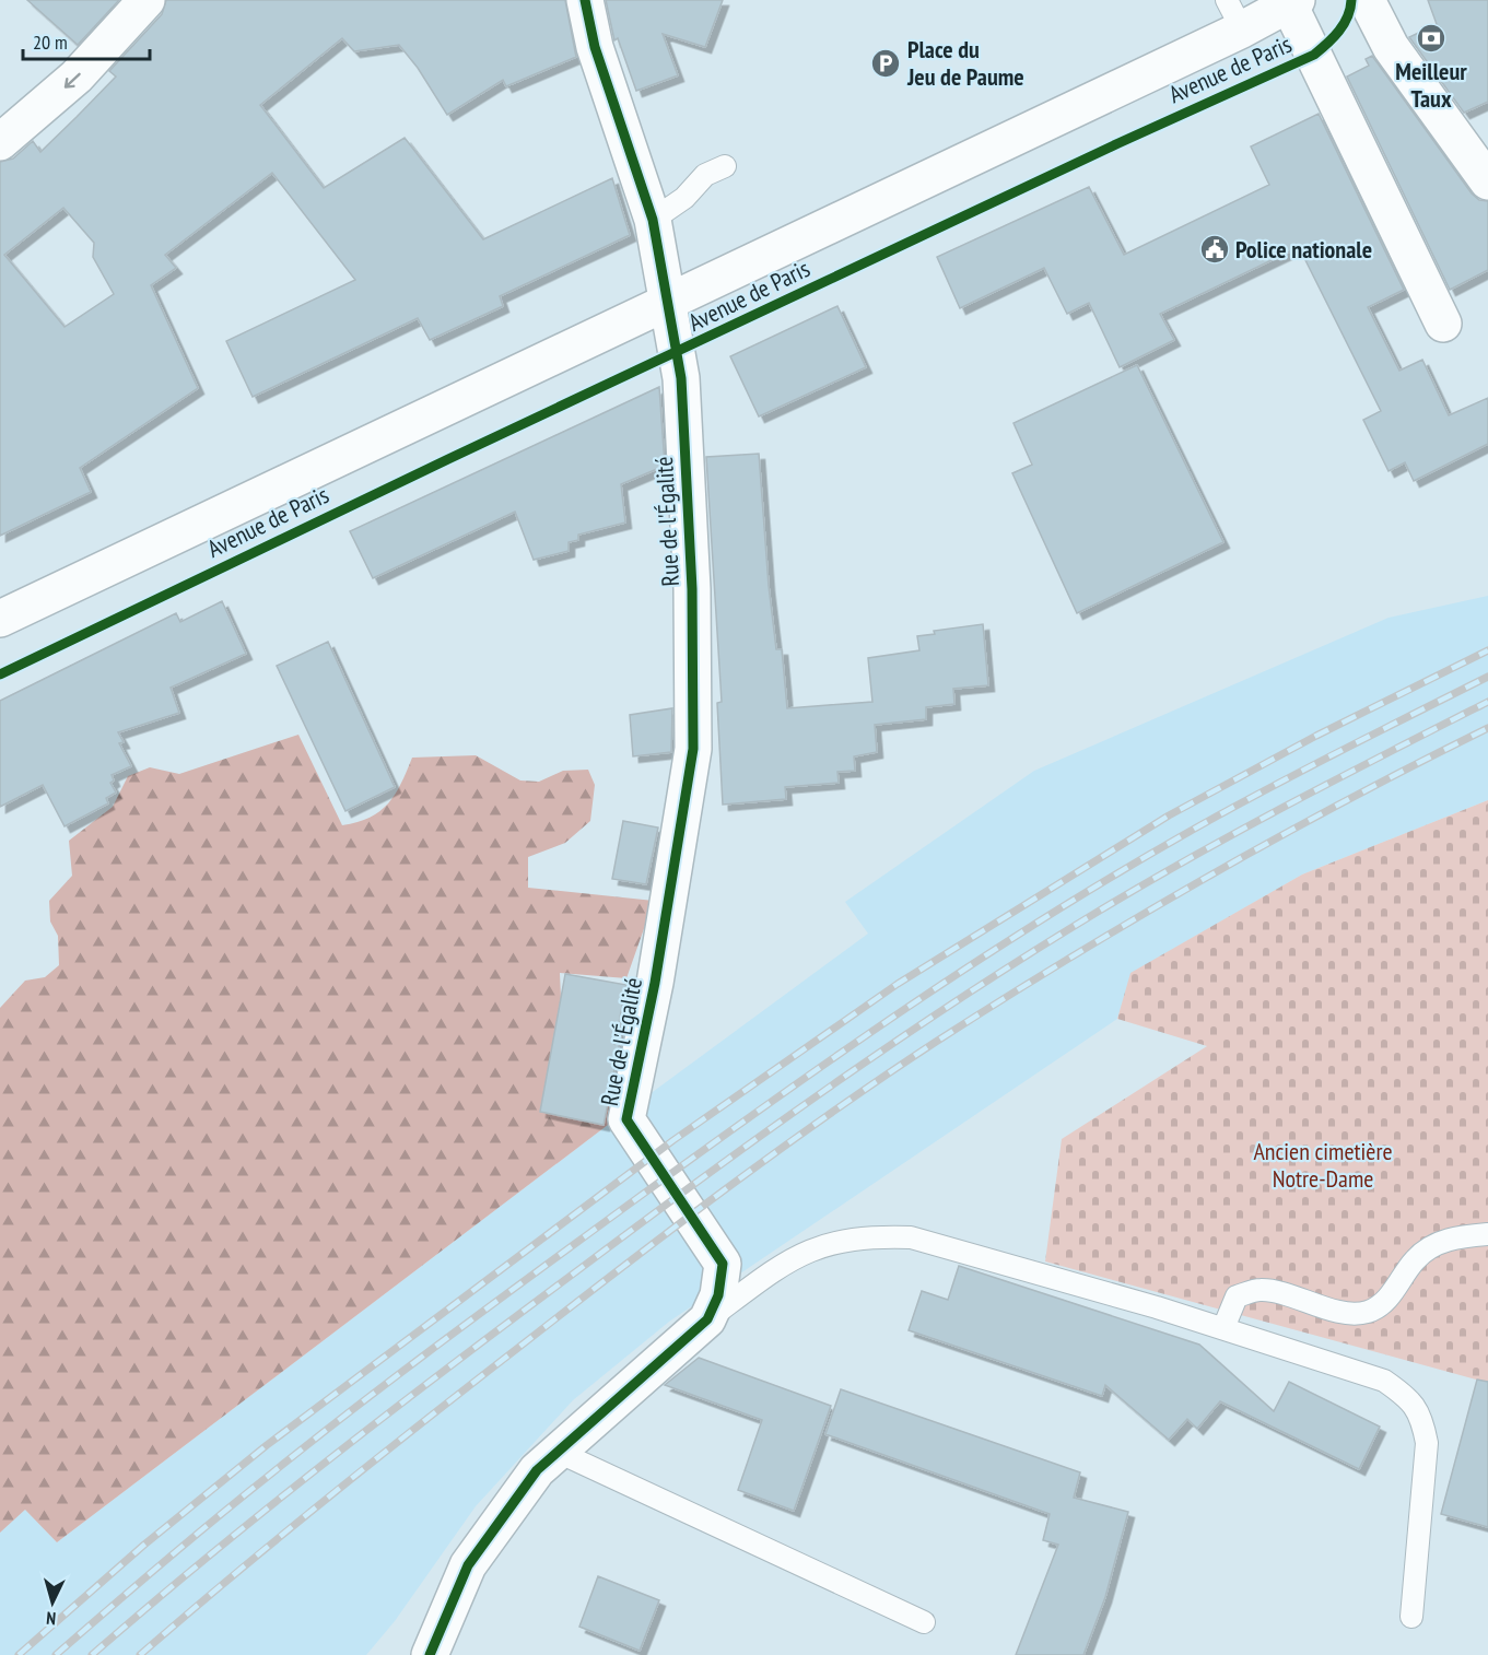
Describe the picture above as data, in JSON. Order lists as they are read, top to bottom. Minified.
{"streets":{"street":["Avenue de Paris","Rue de l'Égalité"]},"crossings":[["Avenue de Paris","Rue de l'Égalité"]],"parks":["Ancien cimetière Notre-Dame"],"places":{"bank":["Meilleur Taux"],"parking":["Place du Jeu de Paume"],"public building":["Police nationale"]},"scale_bar":"20 m","north":"bottom"}
